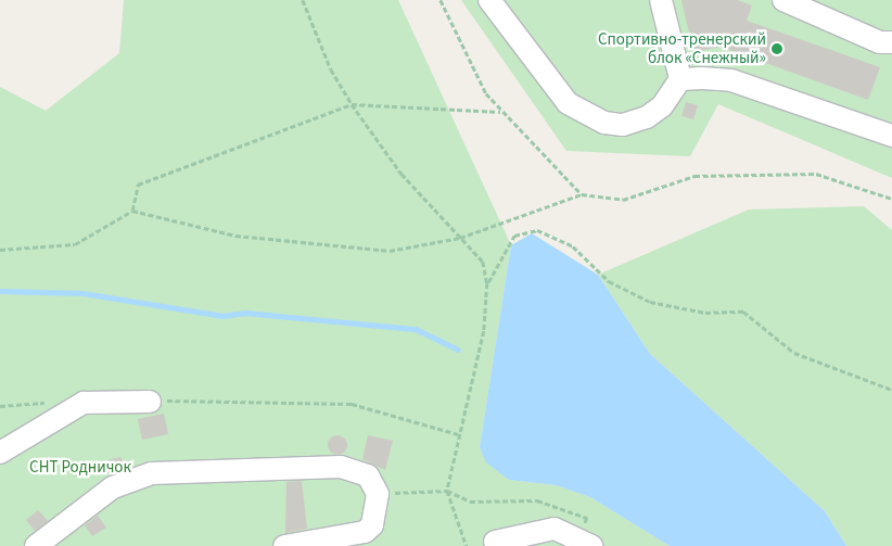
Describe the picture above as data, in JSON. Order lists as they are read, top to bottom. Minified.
{"parks":["СНТ Родничок"],"places":["Спортивно-тренерский блок «Снежный»"]}
